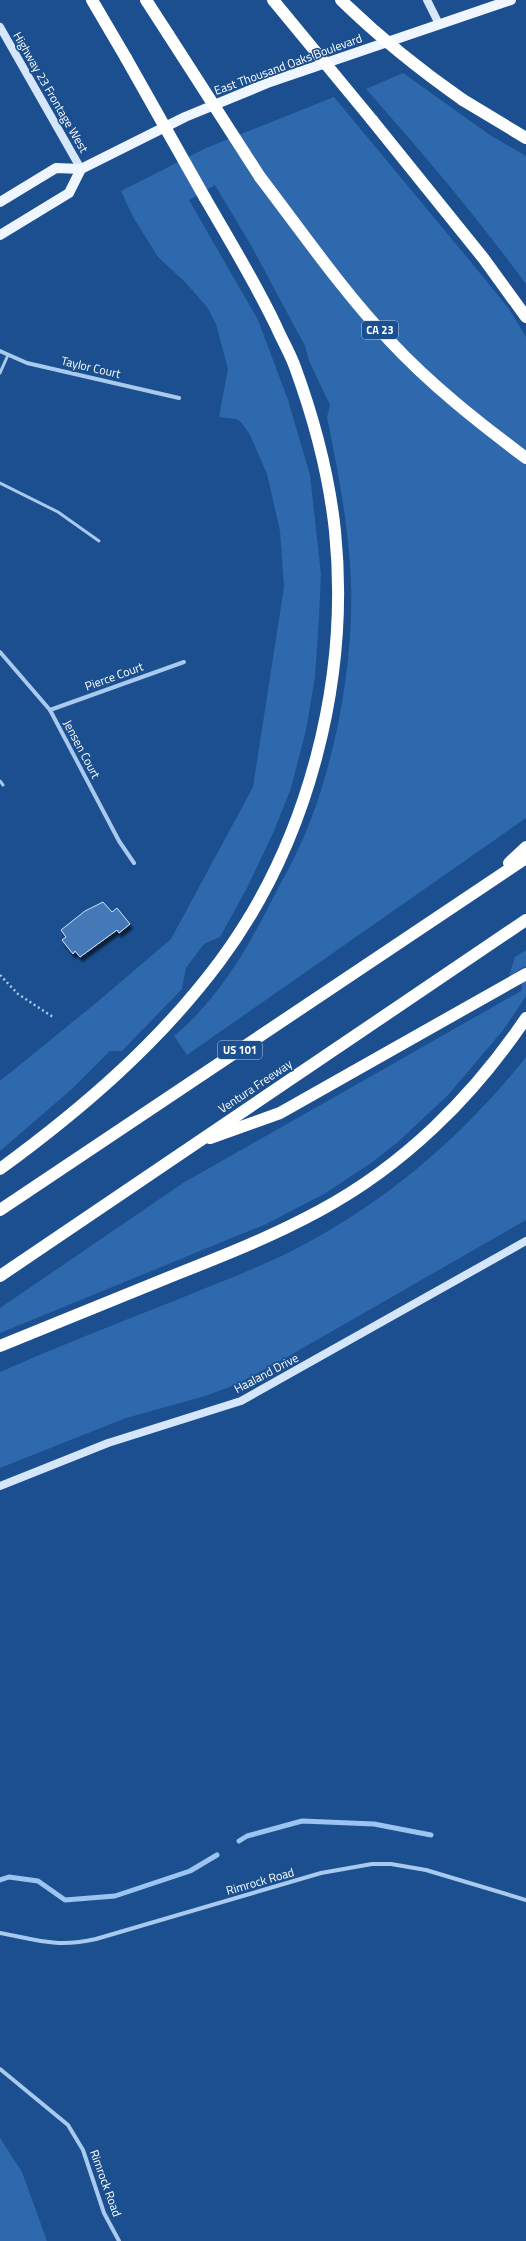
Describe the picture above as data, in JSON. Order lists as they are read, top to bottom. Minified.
{"streets":{"highway":["CA 23","US 101","Ventura Freeway"],"main road":["East Thousand Oaks Boulevard"],"street":["Highway 23 Frontage West","Taylor Court","Pierce Court","Jensen Court","Haaland Drive","Rimrock Road"]},"crossings":[["East Thousand Oaks Boulevard","Highway 23 Frontage West"],["Pierce Court","Jensen Court"]]}
